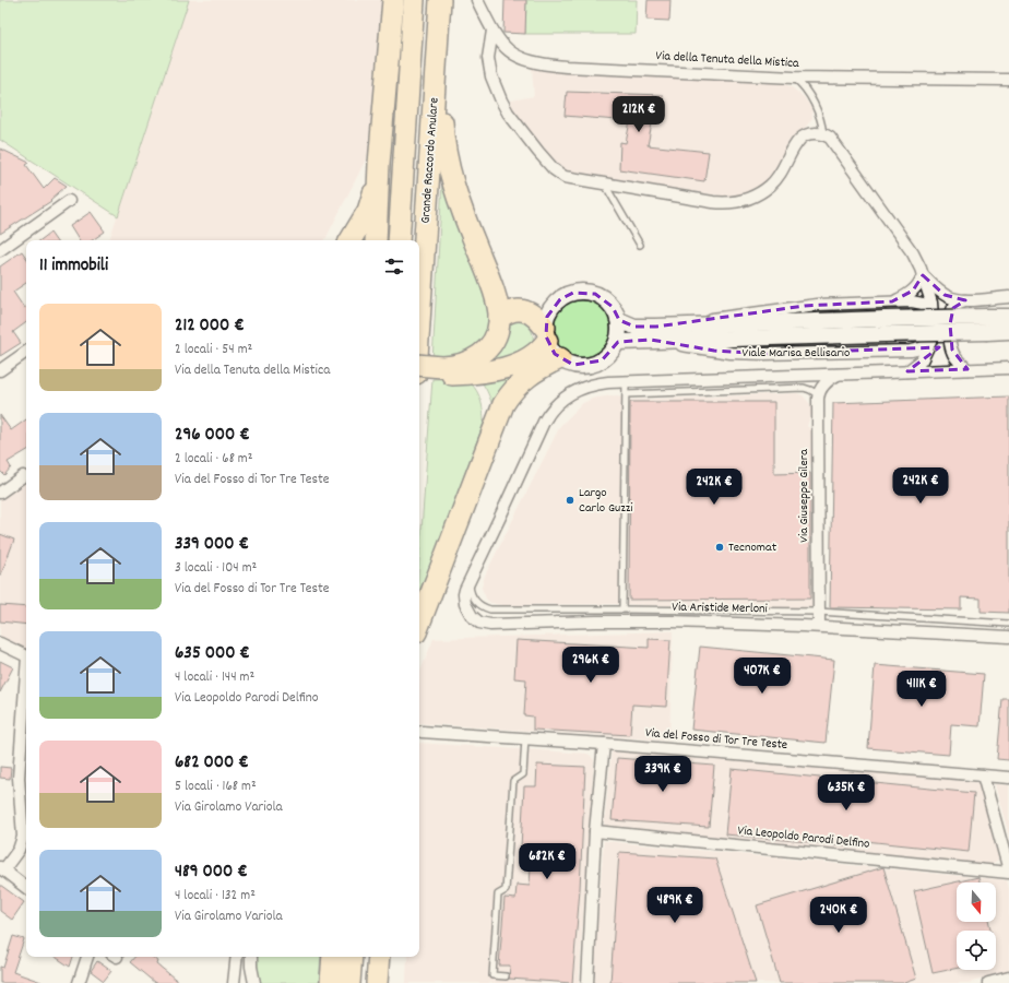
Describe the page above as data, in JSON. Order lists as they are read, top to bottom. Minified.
{"streets":{"highway":["Grande Raccordo Anulare"],"main road":["Viale Marisa Bellisario"],"street":["Via della Tenuta della Mistica","Via Giuseppe Gilera","Via Aristide Merloni","Via del Fosso di Tor Tre Teste","Via Leopoldo Parodi Delfino"]},"crossings":[["Via Giuseppe Gilera","Via Aristide Merloni"]],"places":["Largo Carlo Guzzi","Tecnomat"],"north":"bottom","page":{"price":["212K €","242K €","242K €","296K €","407K €","411K €","339K €","635K €","682K €","489K €","240K €"],"heading":"11 immobili","list":[{"name":"212 000 €","note":"2 locali · 54 m² · Via della Tenuta della Mistica"},{"name":"296 000 €","note":"2 locali · 68 m² · Via del Fosso di Tor Tre Teste"},{"name":"339 000 €","note":"3 locali · 104 m² · Via del Fosso di Tor Tre Teste"},{"name":"635 000 €","note":"4 locali · 144 m² · Via Leopoldo Parodi Delfino"},{"name":"682 000 €","note":"5 locali · 168 m² · Via Girolamo Variola"},{"name":"489 000 €","note":"4 locali · 132 m² · Via Girolamo Variola"}]}}
